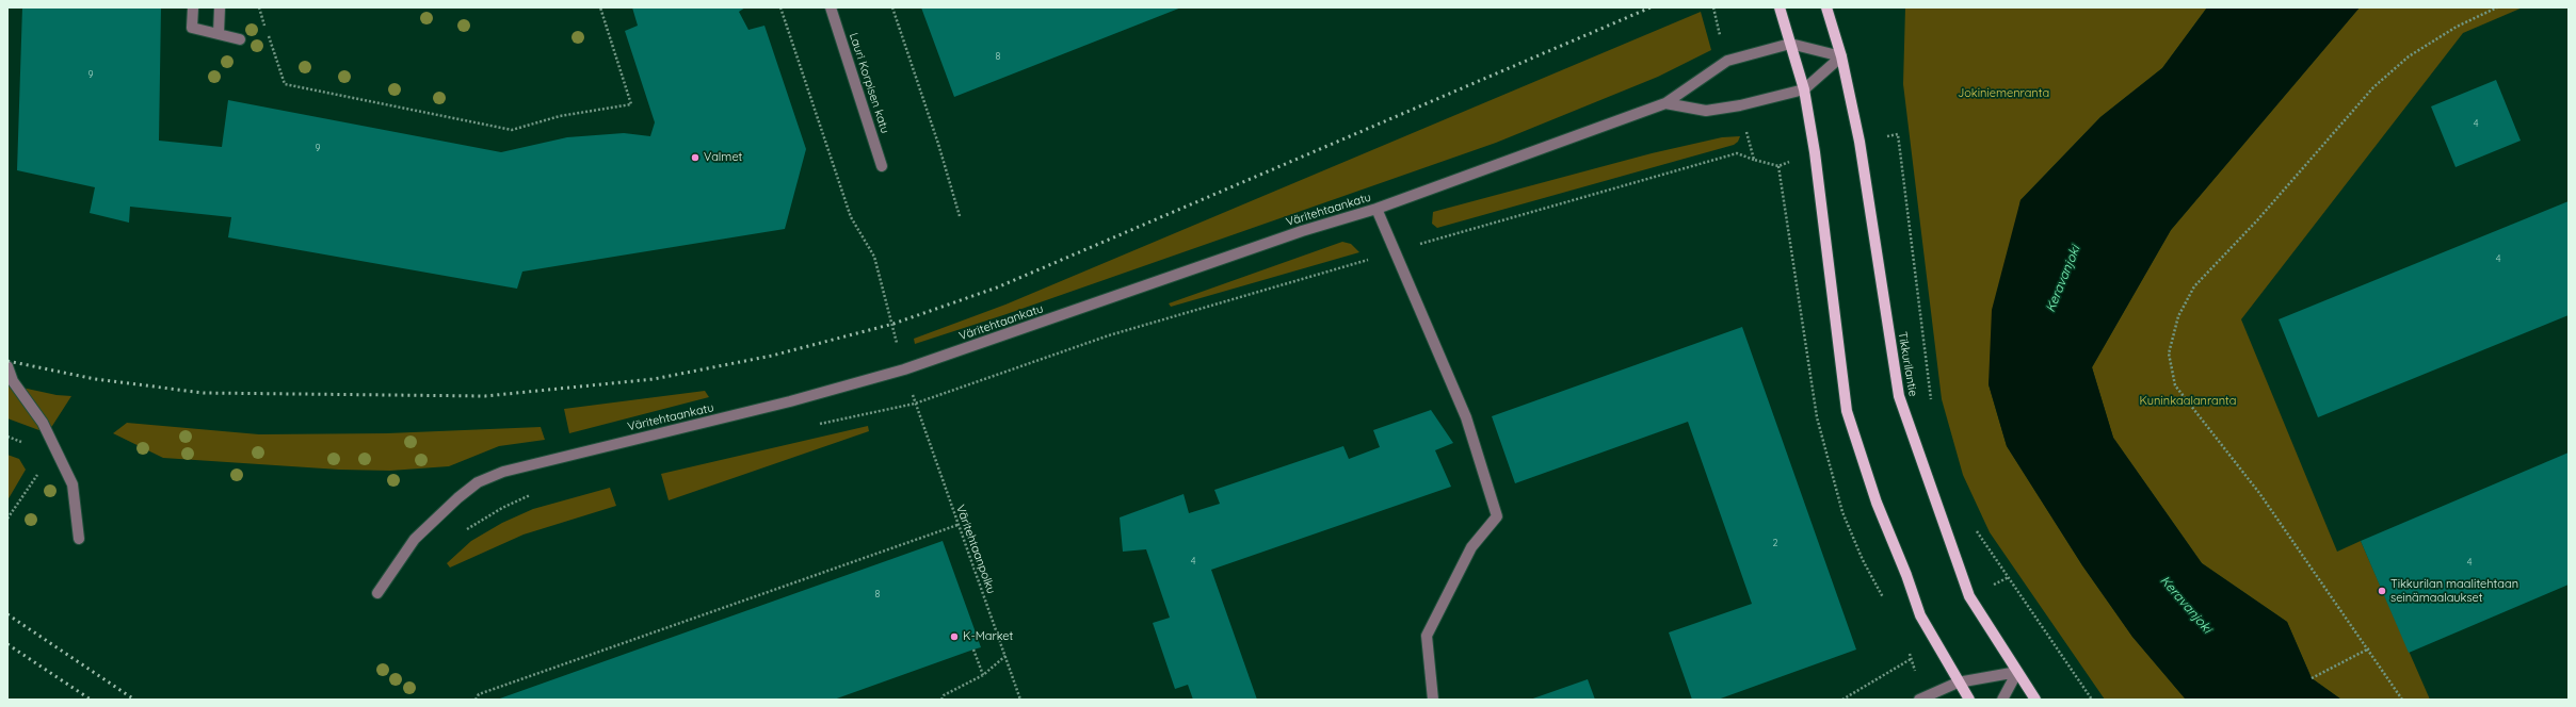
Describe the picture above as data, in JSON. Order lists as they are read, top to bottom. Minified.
{"streets":{"main road":["Tikkurilantie"],"street":["Lauri Korpisen katu","Väritehtaankatu"],"path":["Väritehtaanpolku"]},"crossings":[["Väritehtaankatu","Tikkurilantie"]],"water":["Keravanjoki"],"parks":["Jokiniemenranta","Kuninkaalanranta"],"places":["Valmet","Tikkurilan maalitehtaan seinämaalaukset","K-Market"],"house_numbers":["8","9","4","9","4","2","4","4","8"]}
